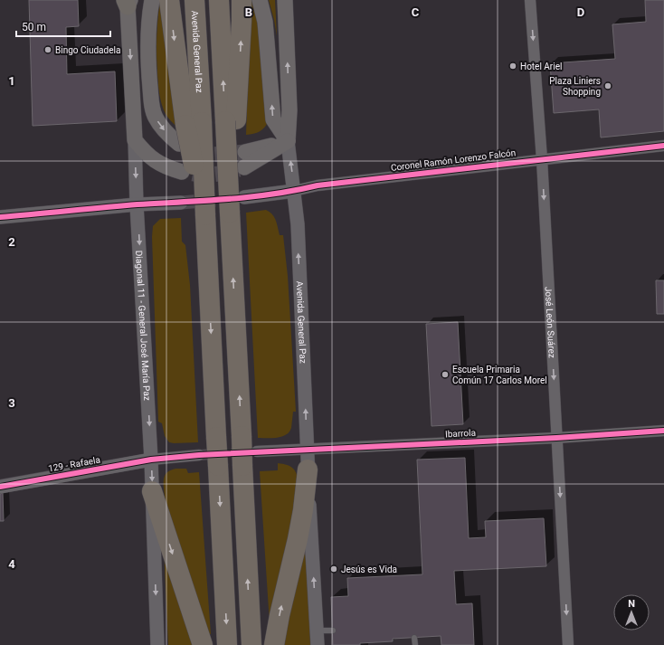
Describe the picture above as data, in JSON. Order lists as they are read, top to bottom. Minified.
{"streets":{"highway":["Avenida General Paz"],"main road":["Diagonal 11 - General José María Paz"],"street":["Coronel Ramón Lorenzo Falcón","José León Suárez","Ibarrola","129 - Rafaela"]},"crossings":[["Avenida General Paz","Coronel Ramón Lorenzo Falcón"],["Avenida General Paz","Ibarrola"],["Coronel Ramón Lorenzo Falcón","José León Suárez"],["José León Suárez","Ibarrola"],["Diagonal 11 - General José María Paz","129 - Rafaela"]],"one_way":["José León Suárez"],"places":["Bingo Ciudadela","Hotel Ariel","Plaza Liniers Shopping","Escuela Primaria Común 17 Carlos Morel","Jesús es Vida"],"scale_bar":"50 m","north":"top","grid":{"columns":["B","C","D"],"rows":["1","2","3","4"]}}
